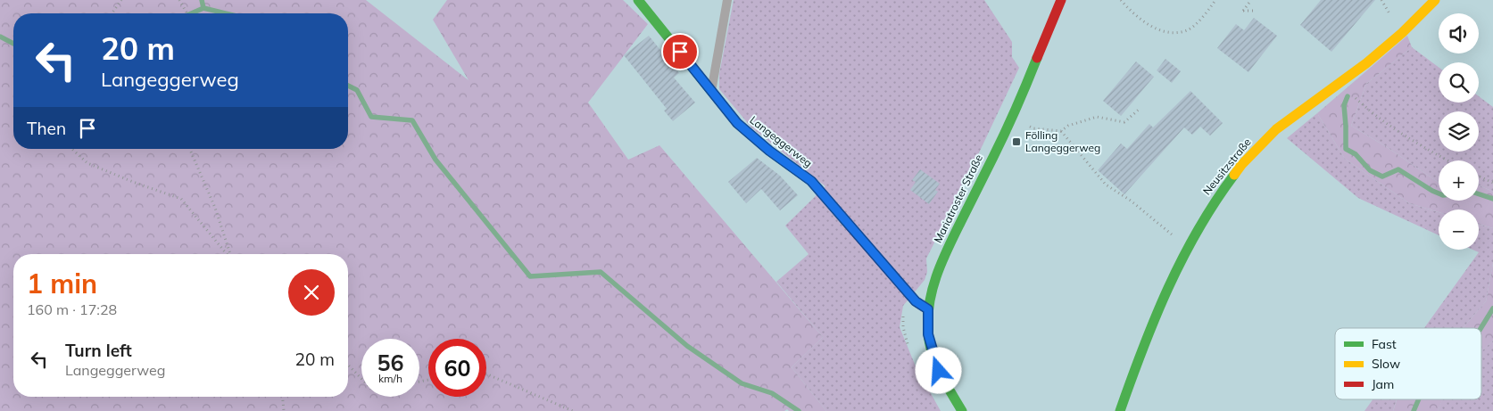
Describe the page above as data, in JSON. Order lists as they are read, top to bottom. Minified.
{"streets":{"street":["Langeggerweg","Neusitzstraße","Mariatroster Straße"]},"crossings":[["Langeggerweg","Mariatroster Straße"]],"places":{"transit":["Fölling Langeggerweg"]},"legend":["Fast","Slow","Jam"],"page":{"map_buttons":["+","−"],"turn":["20 m","Langeggerweg"],"then":"Then","heading":["1 min","160 m · 17:28"],"list":[{"name":"Turn left","note":"Langeggerweg","value":"20 m"}],"speed":"56 km/h","limit":"60"}}
